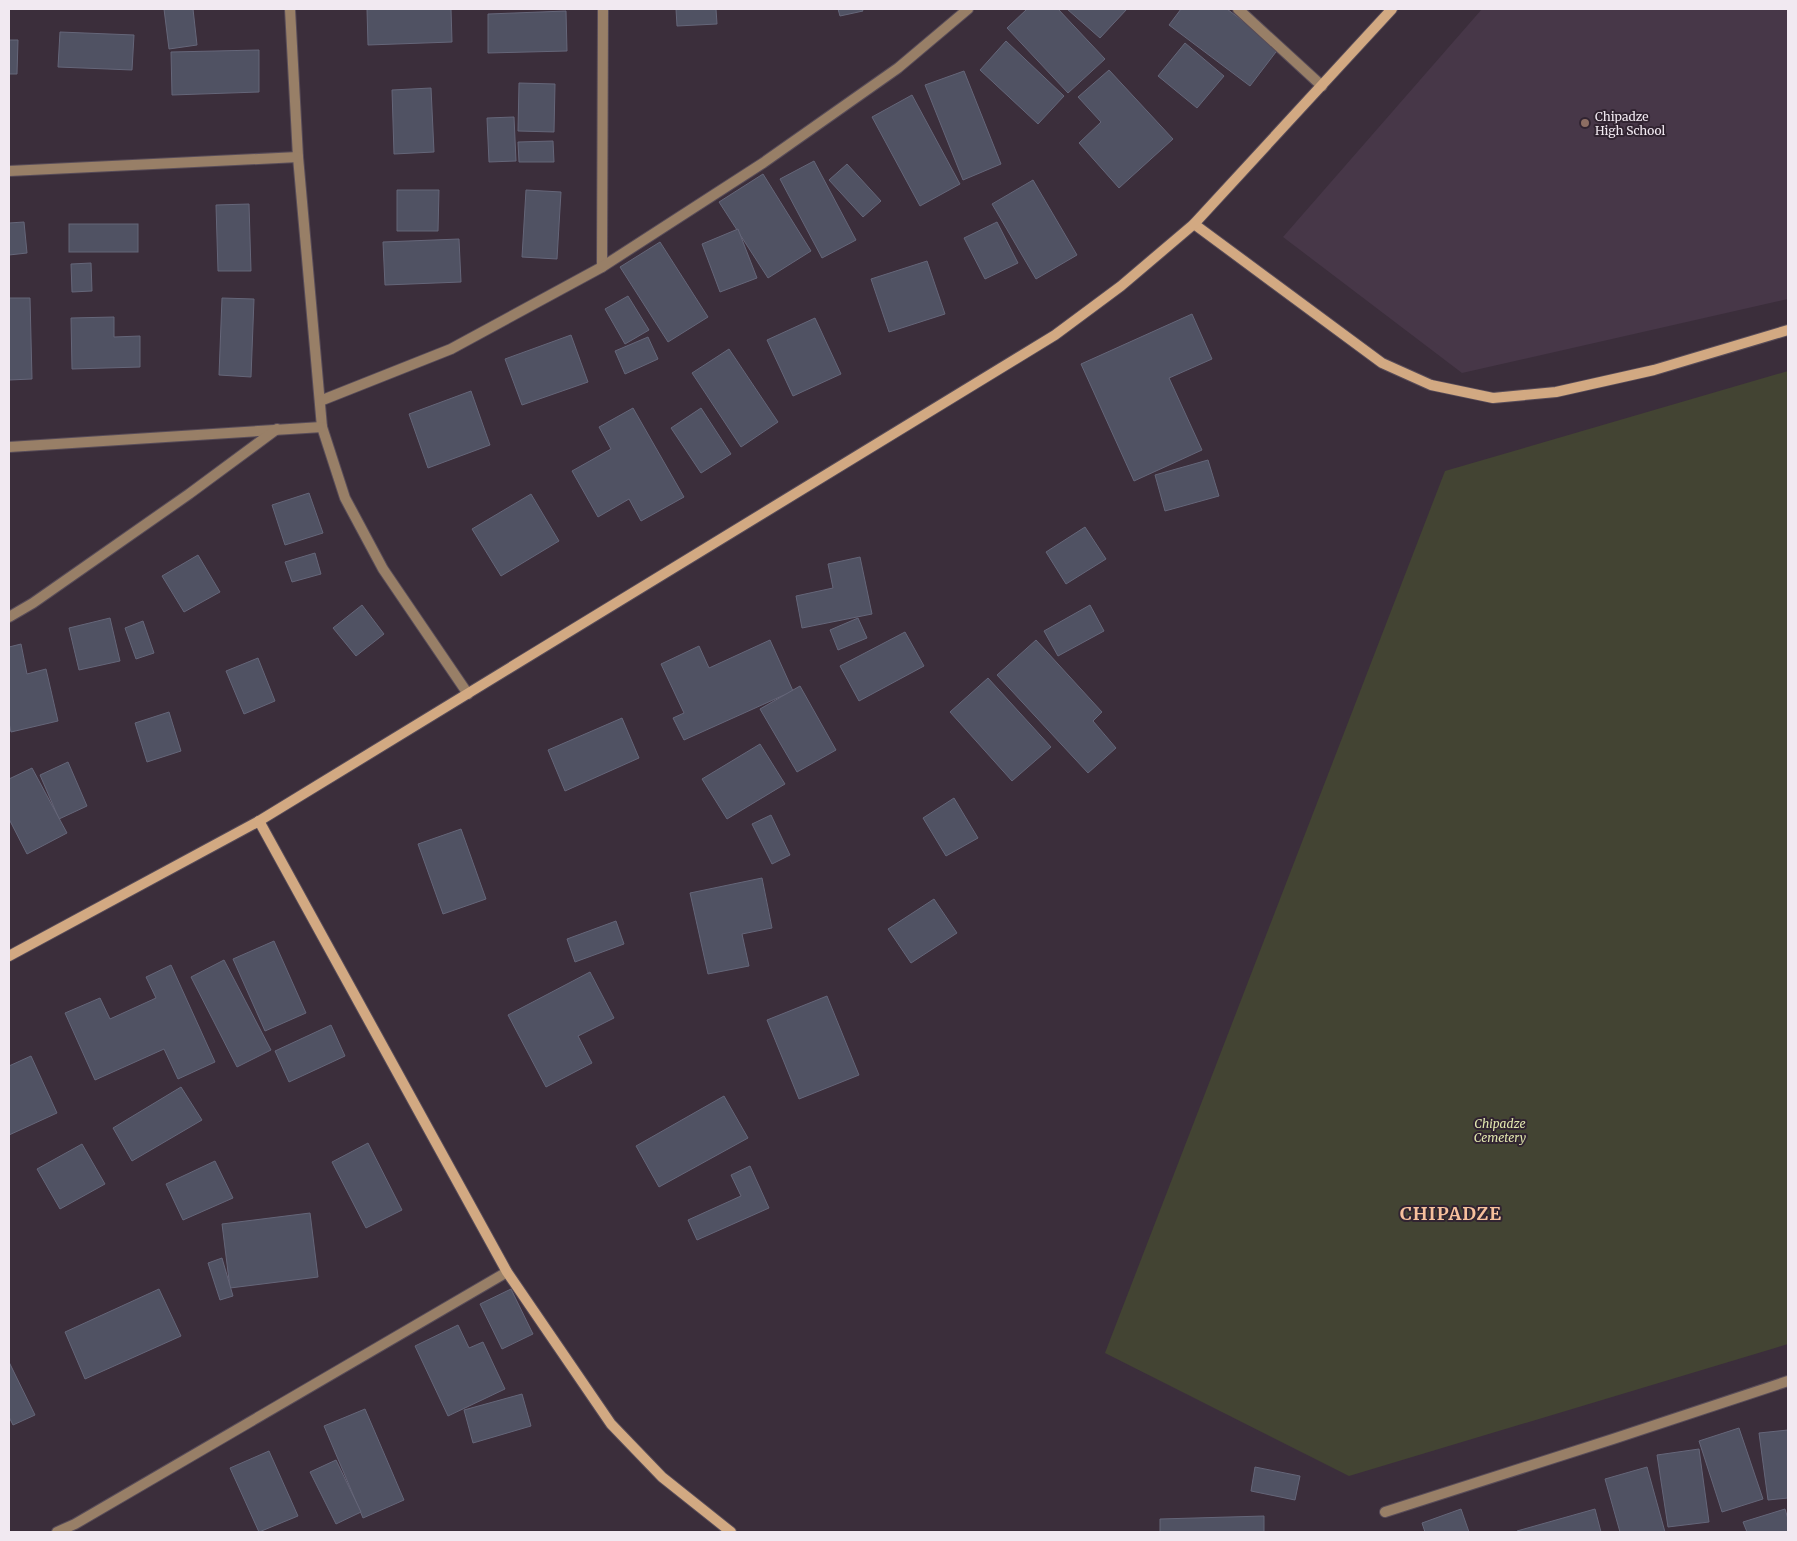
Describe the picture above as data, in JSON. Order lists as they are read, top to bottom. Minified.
{"districts":["CHIPADZE"],"parks":["Chipadze Cemetery"],"places":["Chipadze High School"]}
